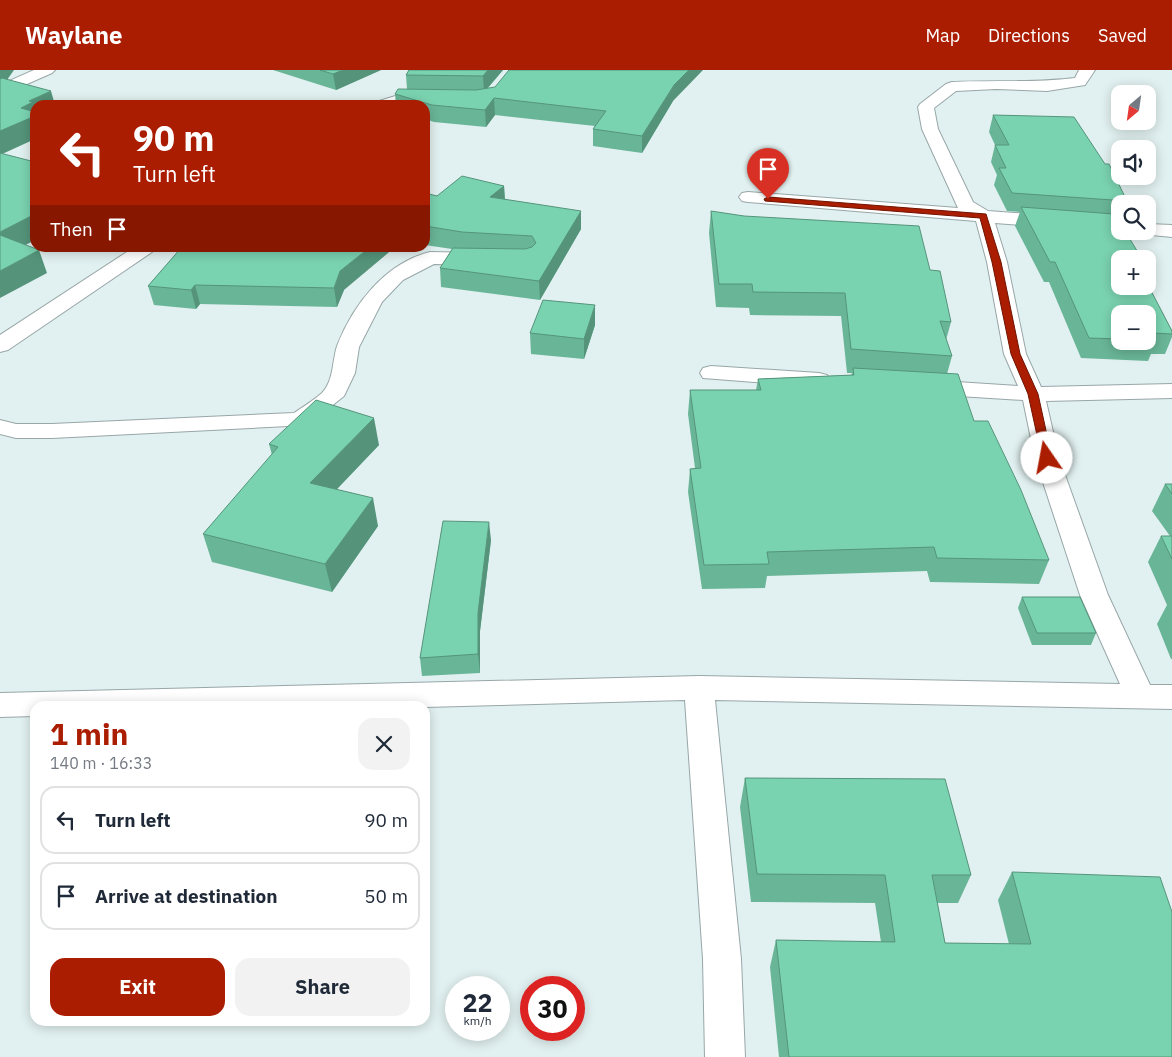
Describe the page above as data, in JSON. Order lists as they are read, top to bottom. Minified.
{"north":"bottom left","page":{"header":"Waylane","nav":["Map","Directions","Saved"],"map_buttons":["+","−"],"turn":["90 m","Turn left"],"then":"Then","heading":["1 min","140 m · 16:33"],"list":[{"name":"Turn left","value":"90 m"},{"name":"Arrive at destination","value":"50 m"}],"buttons":["Exit","Share"],"speed":"22 km/h","limit":"30"}}
